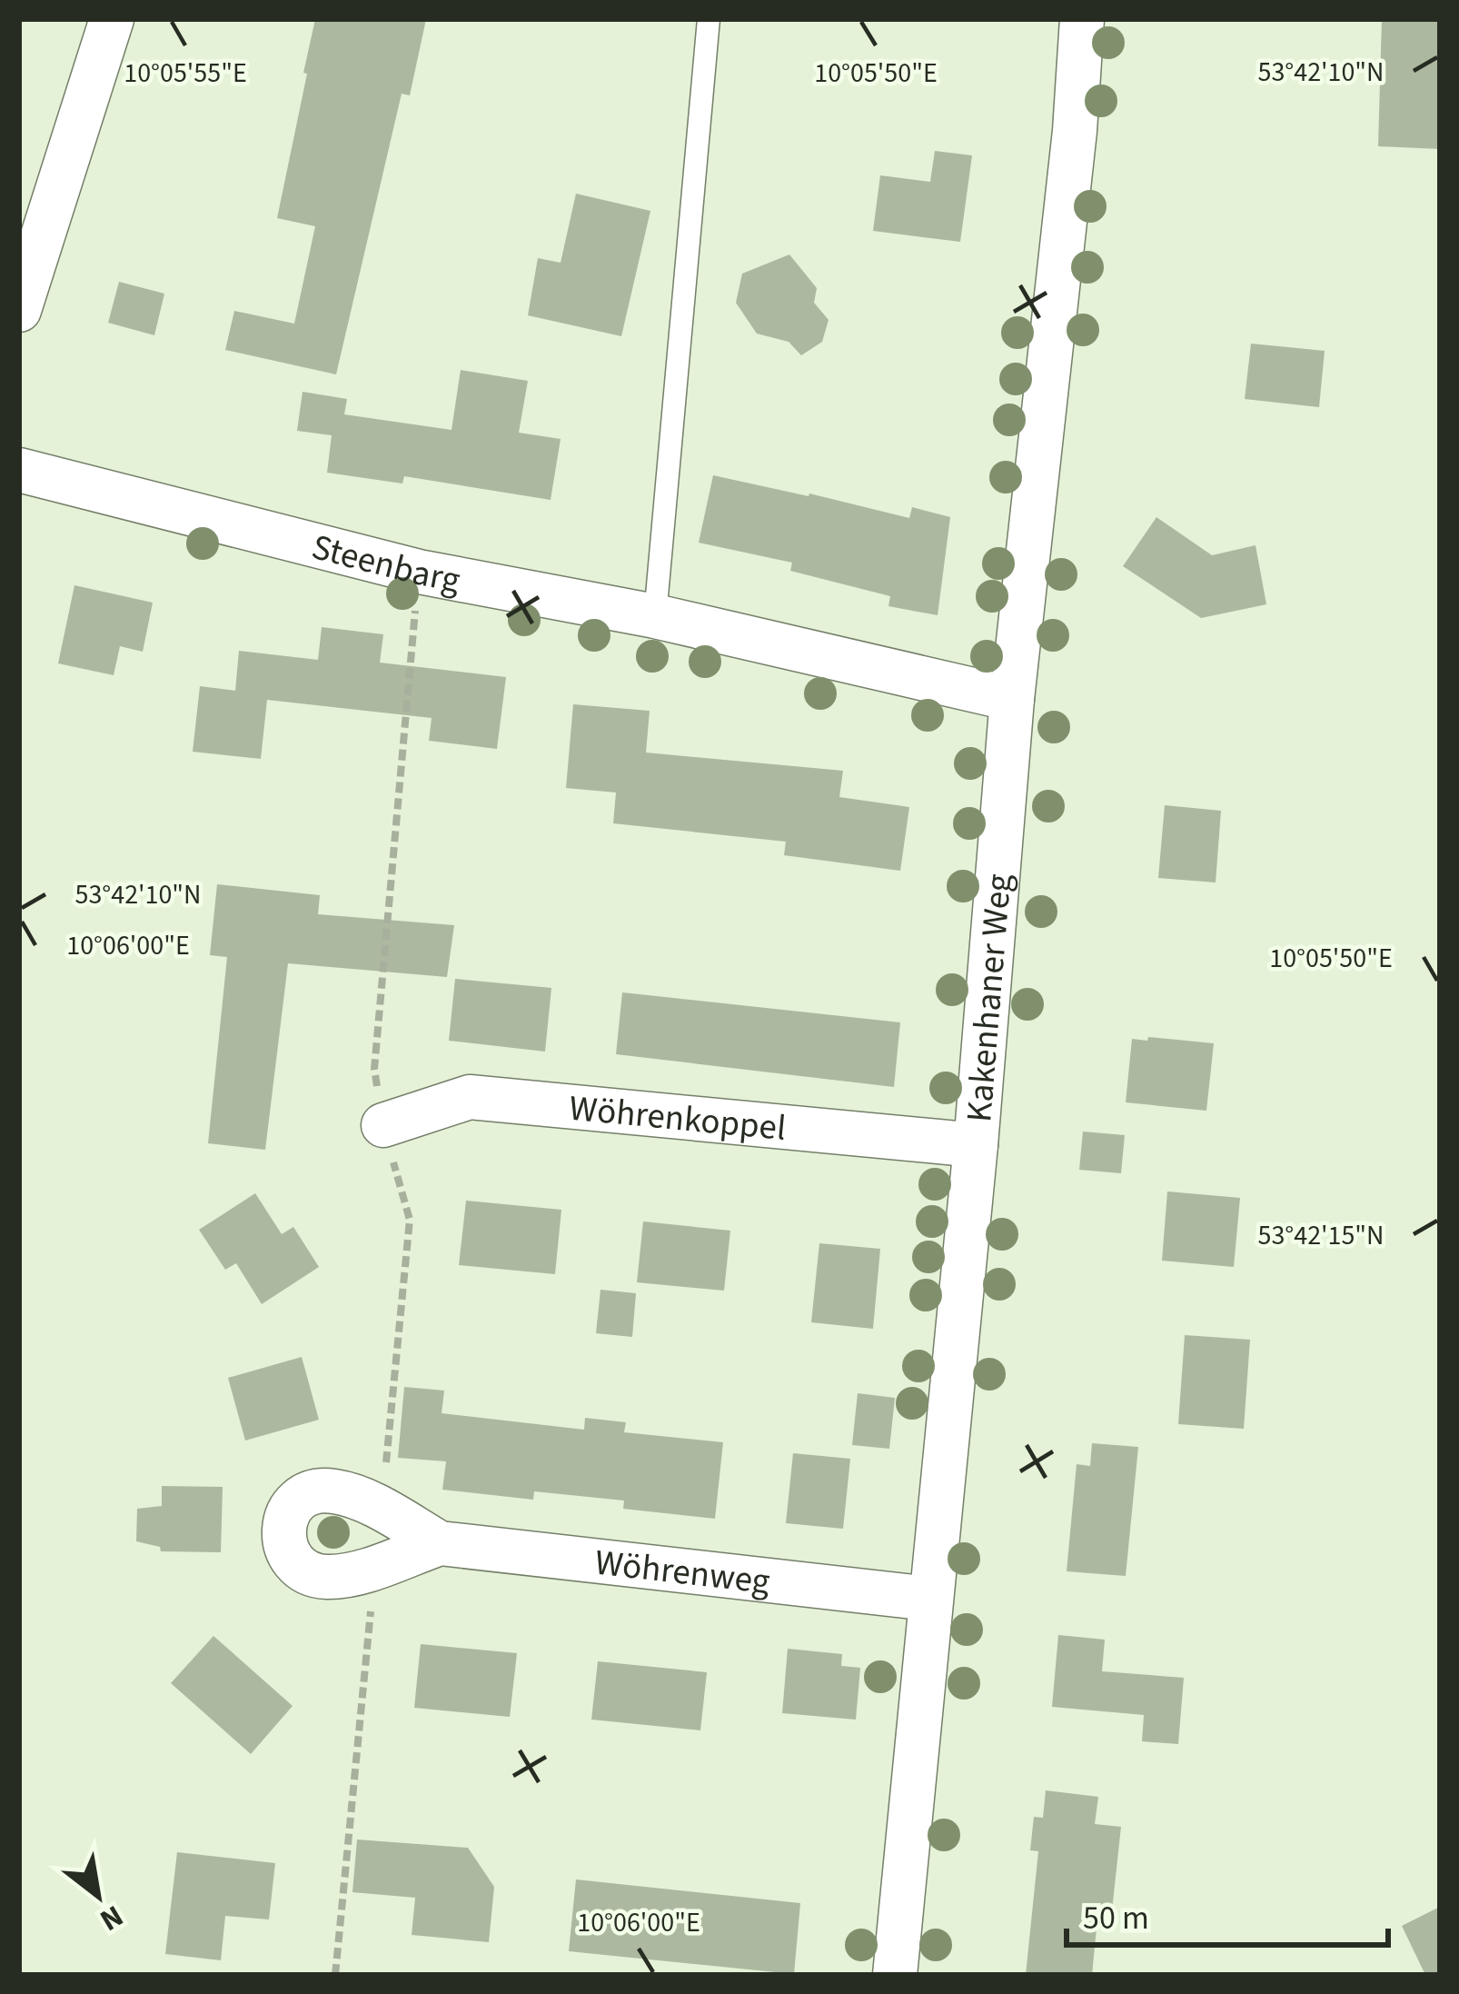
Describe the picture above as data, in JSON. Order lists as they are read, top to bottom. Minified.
{"streets":{"street":["Steenbarg","Kakenhaner Weg","Wöhrenkoppel","Wöhrenweg"]},"crossings":[["Steenbarg","Kakenhaner Weg"],["Kakenhaner Weg","Wöhrenkoppel"],["Kakenhaner Weg","Wöhrenweg"]],"scale_bar":"50 m","north":"bottom right","coordinates":["53°42'10\"N","10°05'55\"E","10°05'50\"E","10°06'00\"E","53°42'15\"N"]}
